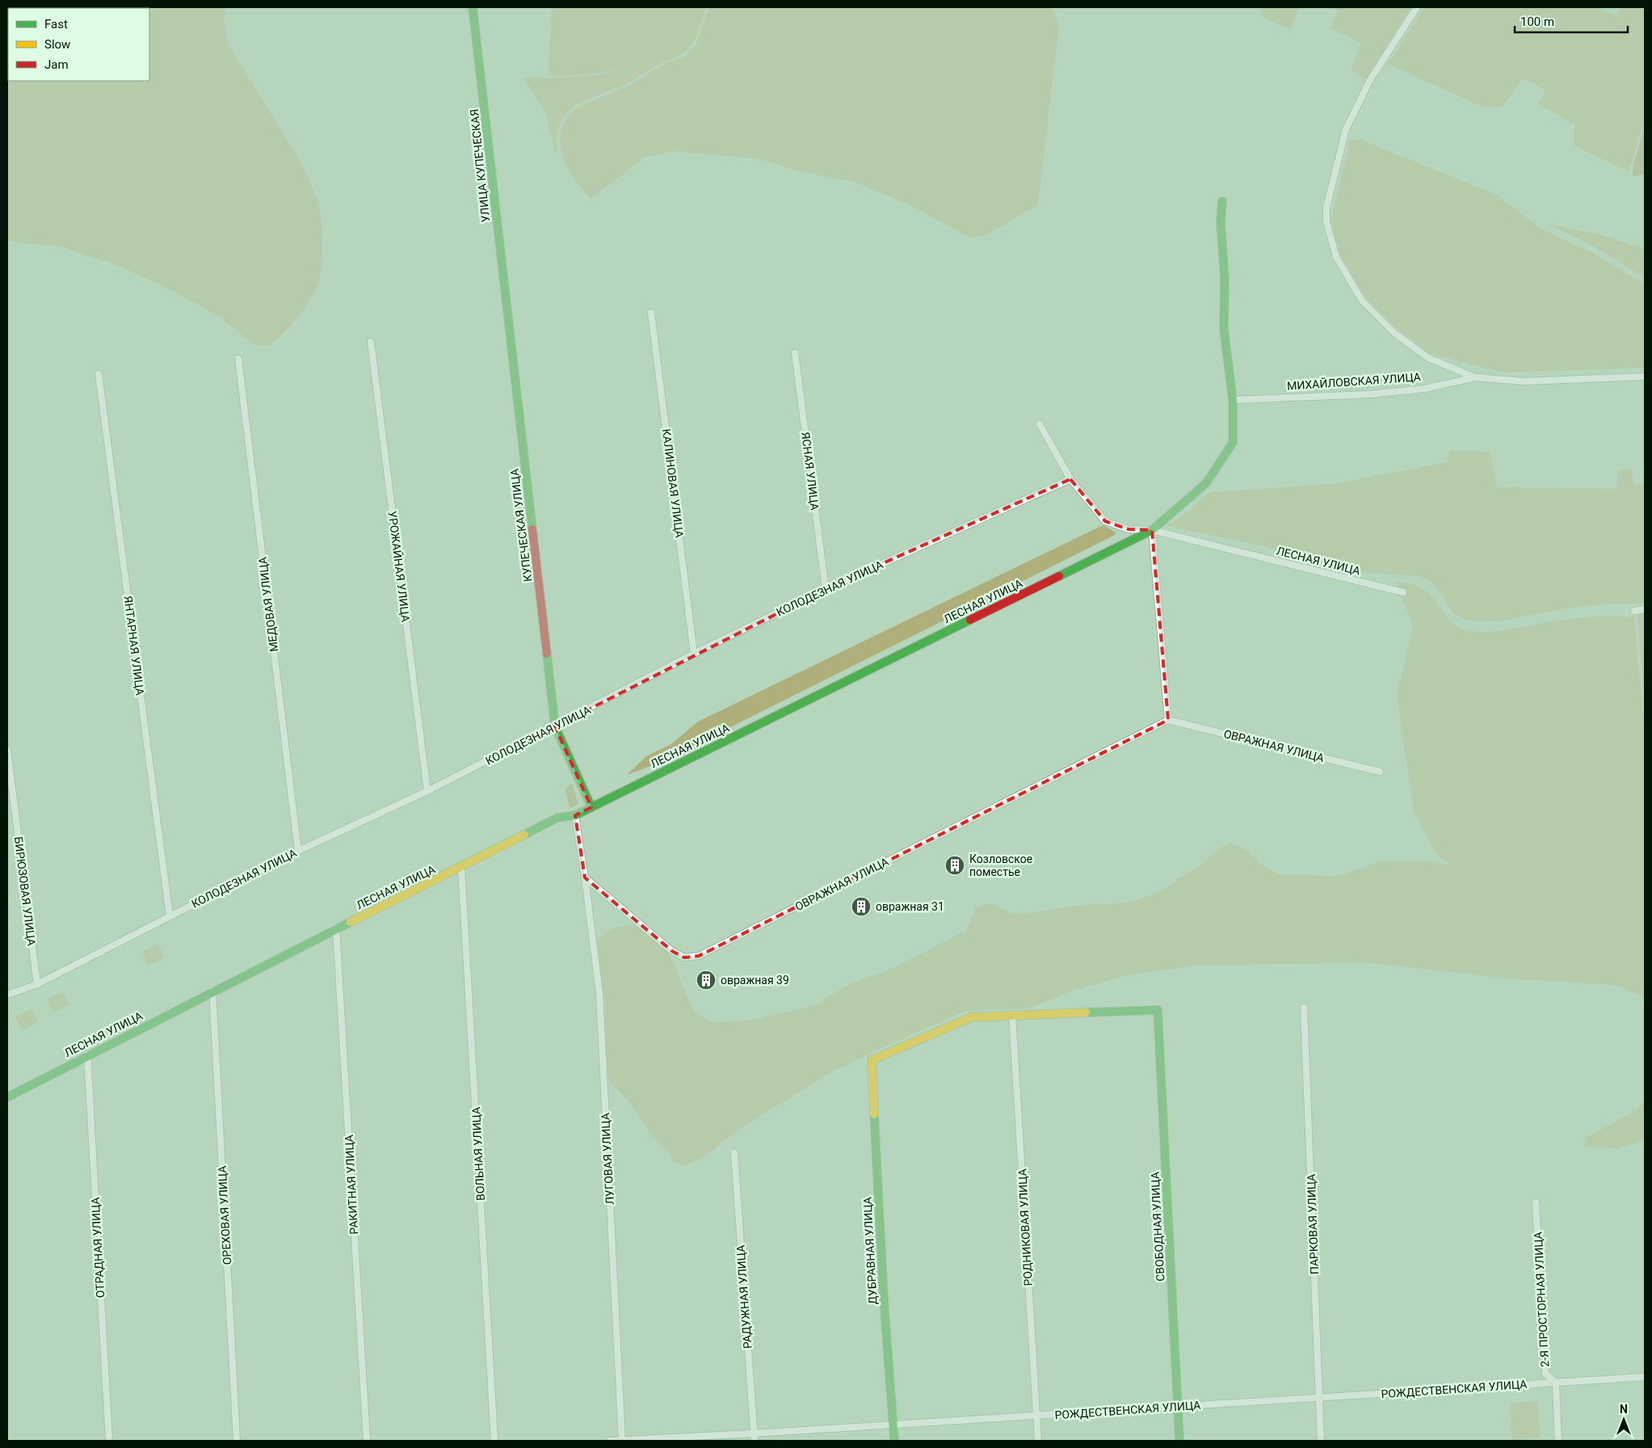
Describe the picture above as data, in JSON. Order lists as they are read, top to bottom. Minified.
{"streets":{"street":["УЛИЦА КУПЕЧЕСКАЯ","МИХАЙЛОВСКАЯ УЛИЦА","ЯСНАЯ УЛИЦА","КАЛИНОВАЯ УЛИЦА","КУПЕЧЕСКАЯ УЛИЦА","ЛЕСНАЯ УЛИЦА","УРОЖАЙНАЯ УЛИЦА","КОЛОДЕЗНАЯ УЛИЦА","МЕДОВАЯ УЛИЦА","ЯНТАРНАЯ УЛИЦА","ОВРАЖНАЯ УЛИЦА","БИРЮЗОВАЯ УЛИЦА","ВОЛЬНАЯ УЛИЦА","ЛУГОВАЯ УЛИЦА","РАКИТНАЯ УЛИЦА","ОРЕХОВАЯ УЛИЦА","ПАРКОВАЯ УЛИЦА","СВОБОДНАЯ УЛИЦА","РОДНИКОВАЯ УЛИЦА","ОТРАДНАЯ УЛИЦА","ДУБРАВНАЯ УЛИЦА","РАДУЖНАЯ УЛИЦА","2-Я ПРОСТОРНАЯ УЛИЦА","РОЖДЕСТВЕНСКАЯ УЛИЦА"]},"crossings":[["УЛИЦА КУПЕЧЕСКАЯ","КУПЕЧЕСКАЯ УЛИЦА"],["ЯСНАЯ УЛИЦА","КОЛОДЕЗНАЯ УЛИЦА"],["КАЛИНОВАЯ УЛИЦА","КОЛОДЕЗНАЯ УЛИЦА"],["КУПЕЧЕСКАЯ УЛИЦА","ЛЕСНАЯ УЛИЦА"],["КУПЕЧЕСКАЯ УЛИЦА","КОЛОДЕЗНАЯ УЛИЦА"],["ЛЕСНАЯ УЛИЦА","ВОЛЬНАЯ УЛИЦА"],["ЛЕСНАЯ УЛИЦА","РАКИТНАЯ УЛИЦА"],["ЛЕСНАЯ УЛИЦА","ОРЕХОВАЯ УЛИЦА"],["ЛЕСНАЯ УЛИЦА","ОТРАДНАЯ УЛИЦА"],["УРОЖАЙНАЯ УЛИЦА","КОЛОДЕЗНАЯ УЛИЦА"],["КОЛОДЕЗНАЯ УЛИЦА","МЕДОВАЯ УЛИЦА"],["КОЛОДЕЗНАЯ УЛИЦА","ЯНТАРНАЯ УЛИЦА"],["КОЛОДЕЗНАЯ УЛИЦА","БИРЮЗОВАЯ УЛИЦА"],["ОВРАЖНАЯ УЛИЦА","ЛУГОВАЯ УЛИЦА"],["ЛУГОВАЯ УЛИЦА","РОЖДЕСТВЕНСКАЯ УЛИЦА"],["ПАРКОВАЯ УЛИЦА","РОЖДЕСТВЕНСКАЯ УЛИЦА"],["СВОБОДНАЯ УЛИЦА","РОДНИКОВАЯ УЛИЦА"],["СВОБОДНАЯ УЛИЦА","ДУБРАВНАЯ УЛИЦА"],["СВОБОДНАЯ УЛИЦА","РОЖДЕСТВЕНСКАЯ УЛИЦА"],["РОДНИКОВАЯ УЛИЦА","ДУБРАВНАЯ УЛИЦА"],["РОДНИКОВАЯ УЛИЦА","РОЖДЕСТВЕНСКАЯ УЛИЦА"],["ДУБРАВНАЯ УЛИЦА","РОЖДЕСТВЕНСКАЯ УЛИЦА"],["РАДУЖНАЯ УЛИЦА","РОЖДЕСТВЕНСКАЯ УЛИЦА"],["2-Я ПРОСТОРНАЯ УЛИЦА","РОЖДЕСТВЕНСКАЯ УЛИЦА"]],"places":{"building":["Козловское поместье","овражная 31","овражная 39"]},"legend":["Fast","Slow","Jam"],"scale_bar":"100 m","north":"top"}
